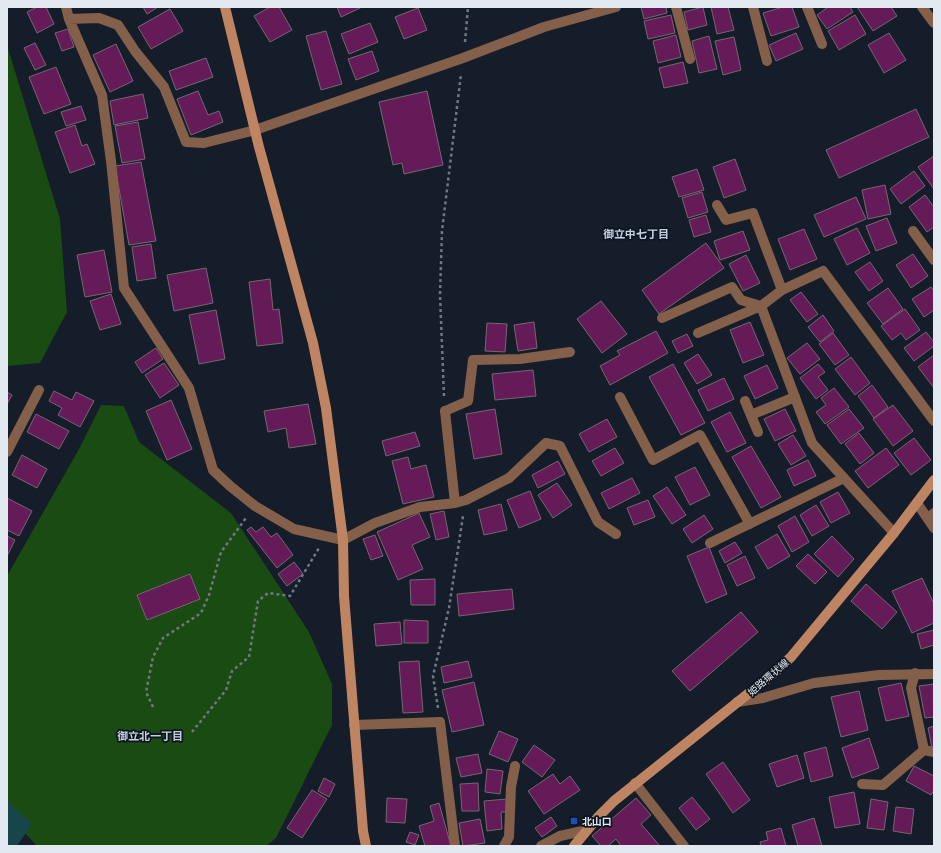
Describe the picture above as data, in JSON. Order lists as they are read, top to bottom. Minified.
{"streets":{"street":["姫路環状線"]},"districts":["御立中七丁目","御立北一丁目"],"places":{"transit":["北山口"]}}
